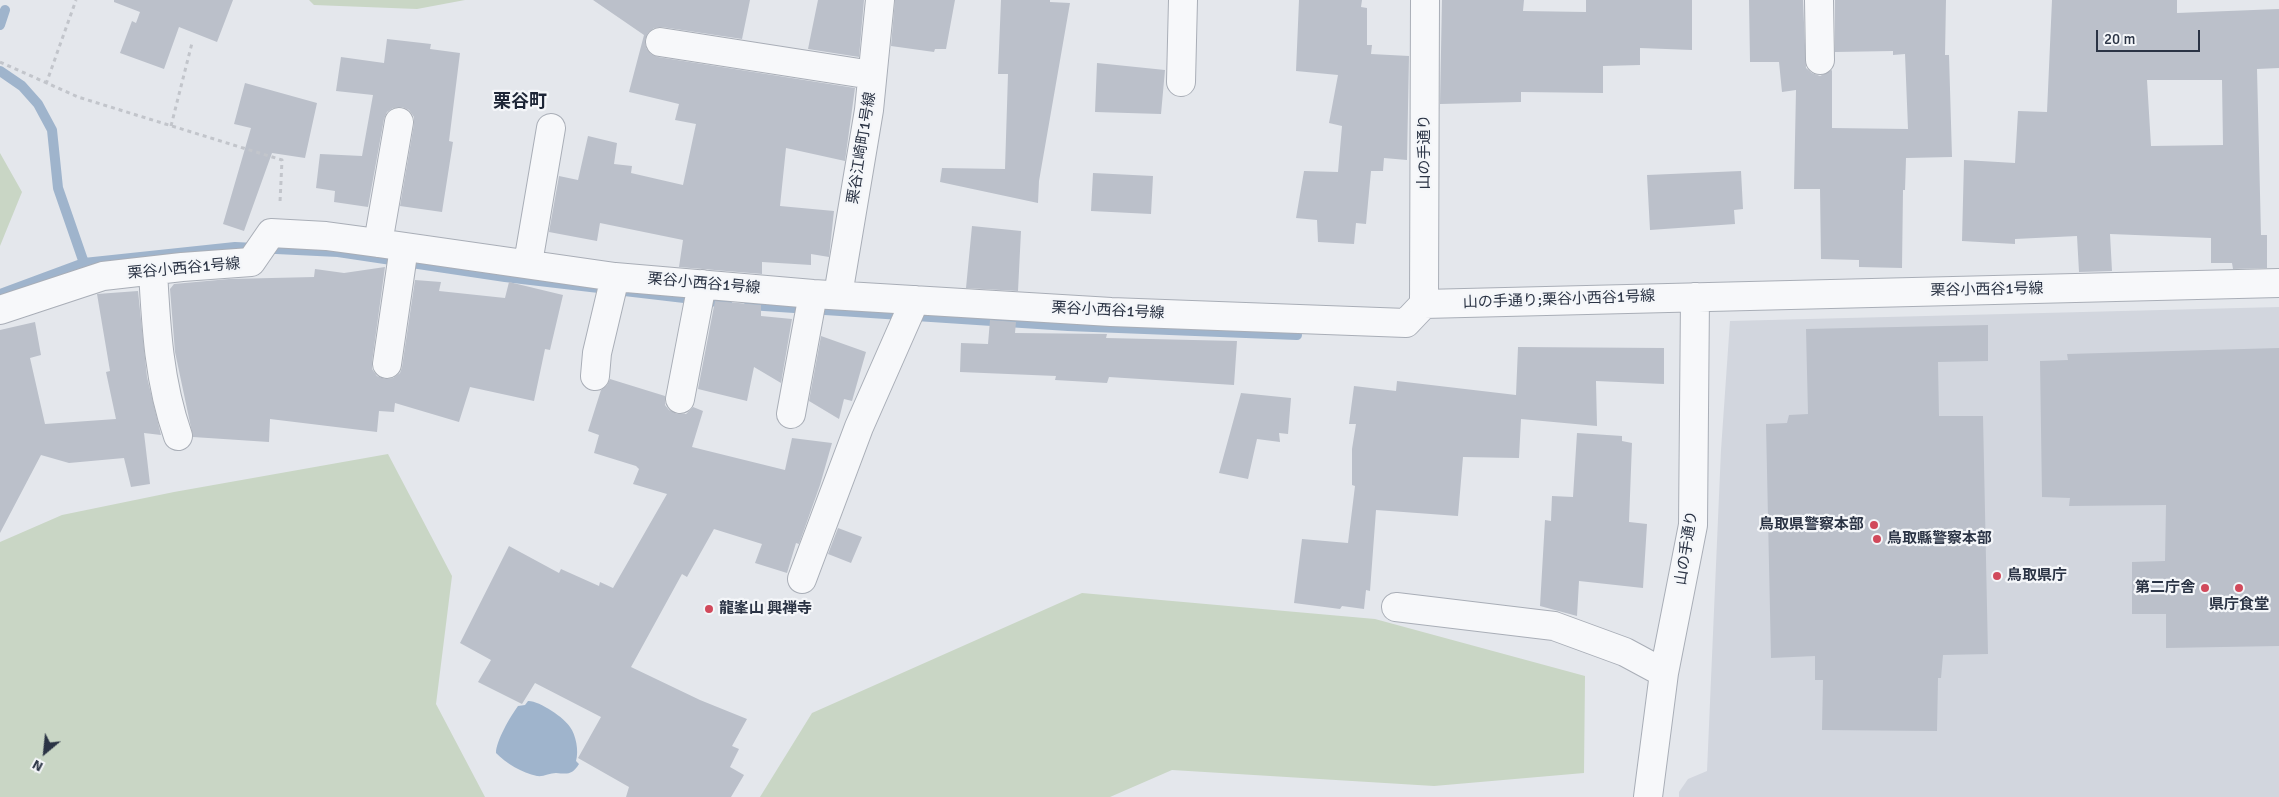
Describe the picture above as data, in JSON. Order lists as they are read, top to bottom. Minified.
{"streets":{"street":["栗谷江崎町1号線","山の手通り","栗谷小西谷1号線","山の手通り;栗谷小西谷1号線"]},"crossings":[["栗谷江崎町1号線","栗谷小西谷1号線"],["山の手通り","栗谷小西谷1号線"],["山の手通り","山の手通り;栗谷小西谷1号線"],["栗谷小西谷1号線","山の手通り;栗谷小西谷1号線"]],"districts":["栗谷町"],"places":["鳥取県警察本部","鳥取縣警察本部","鳥取県庁","第二庁舎","県庁食堂","龍峯山 興禅寺"],"scale_bar":"20 m","north":"bottom left"}
